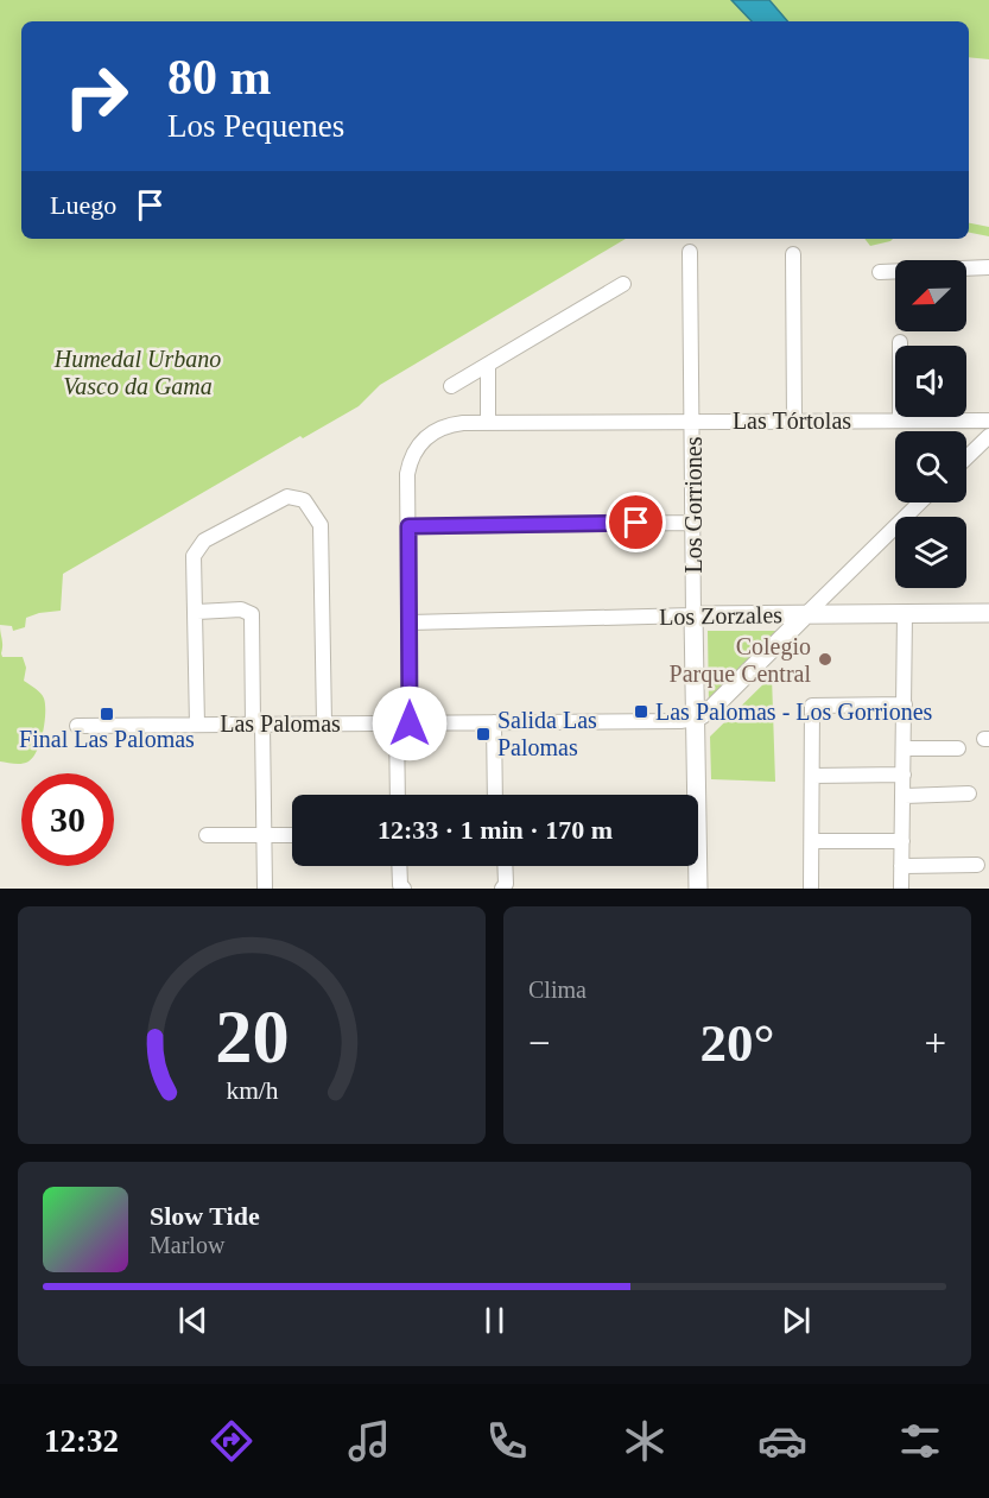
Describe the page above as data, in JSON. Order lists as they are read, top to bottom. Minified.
{"streets":{"street":["Las Tórtolas","Los Gorriones","Los Zorzales","Las Palomas"]},"crossings":[["Las Tórtolas","Los Gorriones"],["Los Gorriones","Los Zorzales"],["Los Gorriones","Las Palomas"]],"parks":["Humedal Urbano Vasco da Gama"],"places":{"other":["Colegio Parque Central"],"transit":["Las Palomas - Los Gorriones","Final Las Palomas","Salida Las Palomas"]},"north":"bottom left","page":{"turn":["80 m","Los Pequenes"],"then":"Luego","limit":"30","trip":"12:33 · 1 min · 170 m","tile":"Clima","heat":["−","20°","+"],"song":["Slow Tide","Marlow"],"tabs":"12:32","gauge":["20","km/h"]}}
